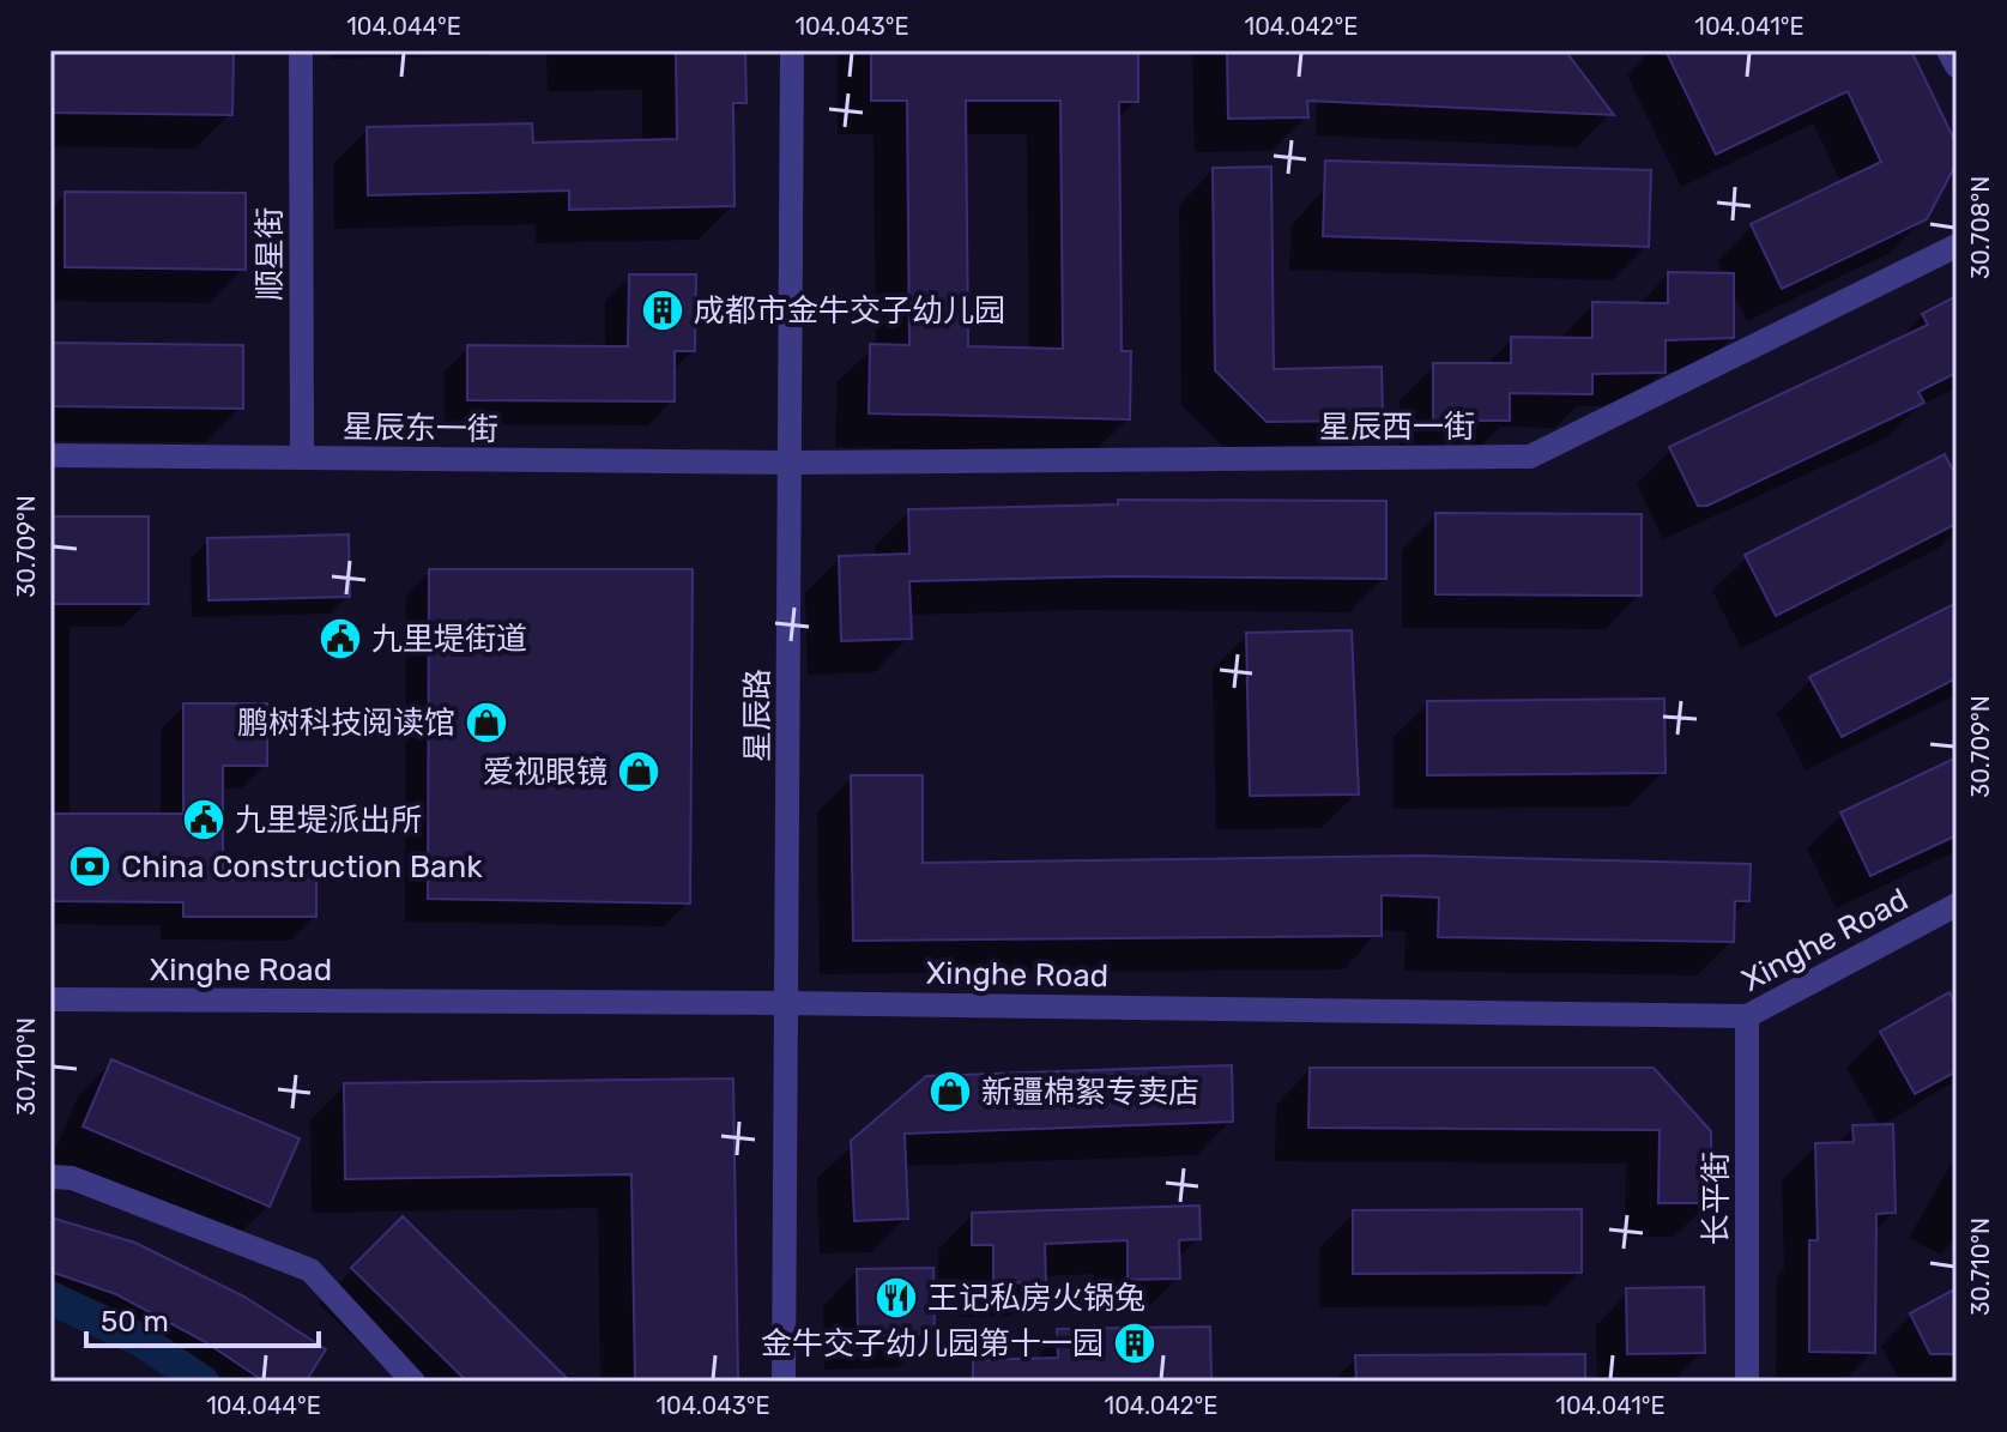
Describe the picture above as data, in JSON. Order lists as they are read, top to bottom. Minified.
{"streets":{"street":["顺星街","星辰西一街","星辰东一街","星辰路","Xinghe Road","长平街"]},"crossings":[["顺星街","星辰东一街"],["星辰西一街","星辰东一街"],["星辰西一街","星辰路"],["星辰东一街","星辰路"],["星辰路","Xinghe Road"],["Xinghe Road","长平街"]],"places":{"building":["成都市金牛交子幼儿园","金牛交子幼儿园第十一园"],"public building":["九里堤街道","九里堤派出所"],"shop":["鹏树科技阅读馆","爱视眼镜","新疆棉絮专卖店"],"bank":["China Construction Bank"],"restaurant":["王记私房火锅兔"]},"scale_bar":"50 m","coordinates":["104.044°E","104.043°E","104.042°E","104.041°E","30.708°N","30.709°N","30.710°N"]}
